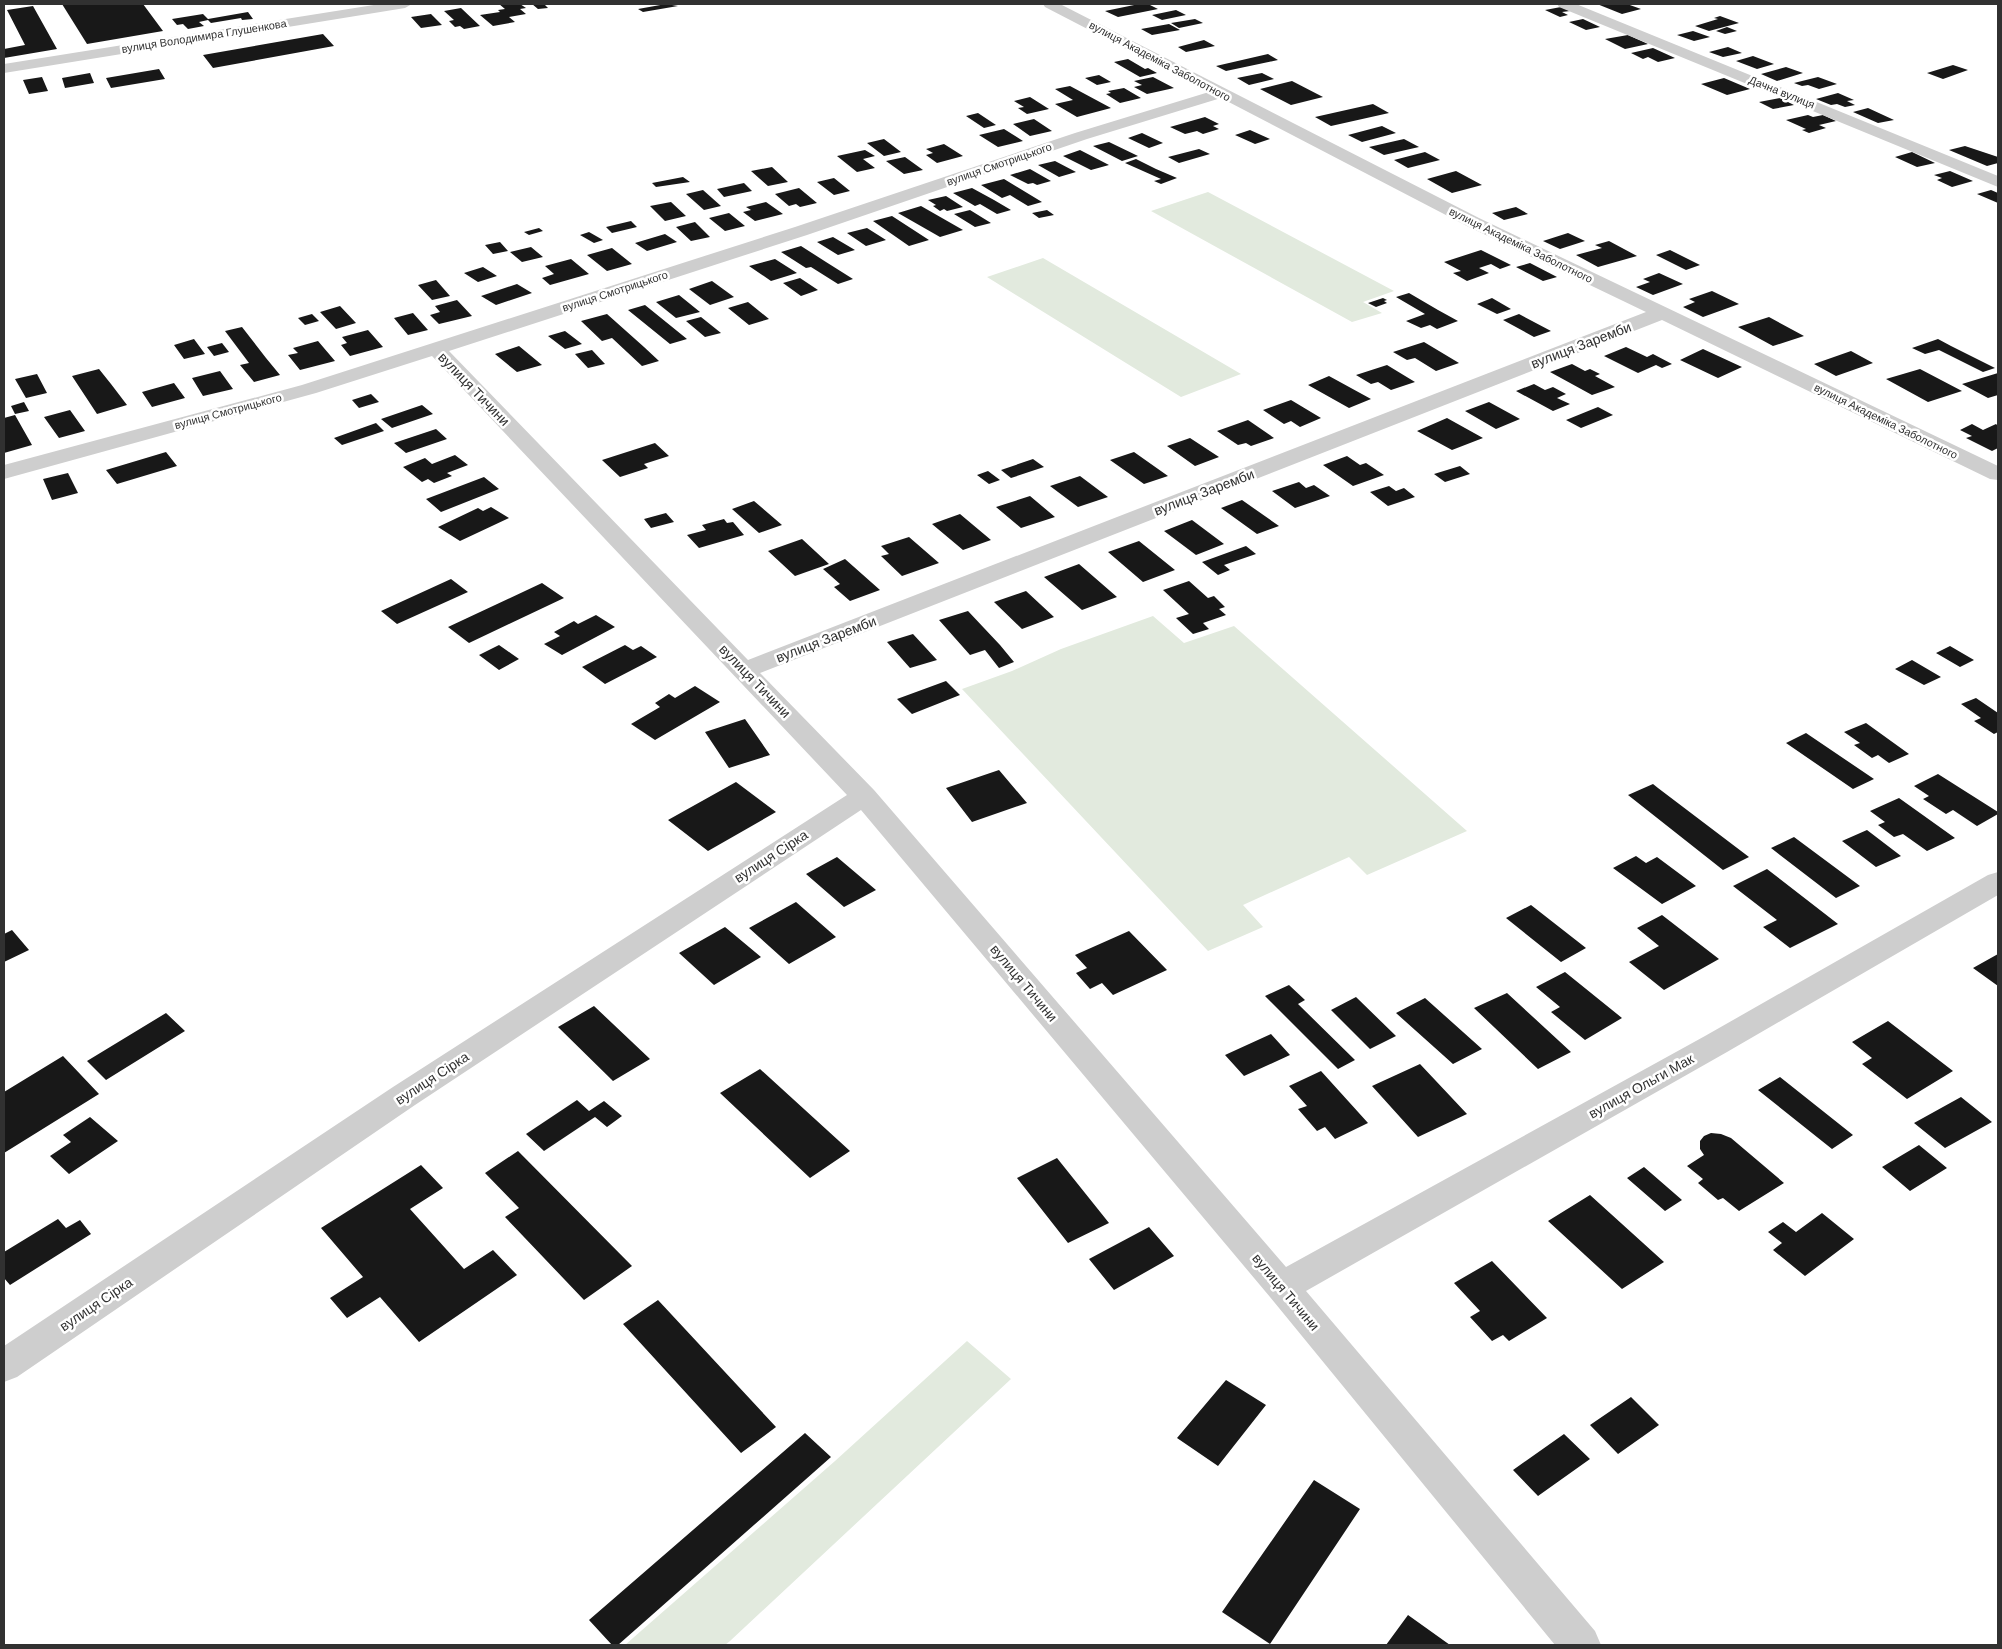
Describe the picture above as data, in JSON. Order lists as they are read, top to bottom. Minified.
{"streets":{"street":["вулиця Володимира Глушенкова","вулиця Академіка Заболотного","Дачна вулиця","вулиця Смотрицького","вулиця Заремби","вулиця Тичини","вулиця Сірка","вулиця Ольги Мак"]},"crossings":[["вулиця Академіка Заболотного","вулиця Смотрицького"],["вулиця Академіка Заболотного","вулиця Заремби"],["вулиця Смотрицького","вулиця Тичини"],["вулиця Заремби","вулиця Тичини"],["вулиця Тичини","вулиця Сірка"],["вулиця Тичини","вулиця Ольги Мак"]]}
